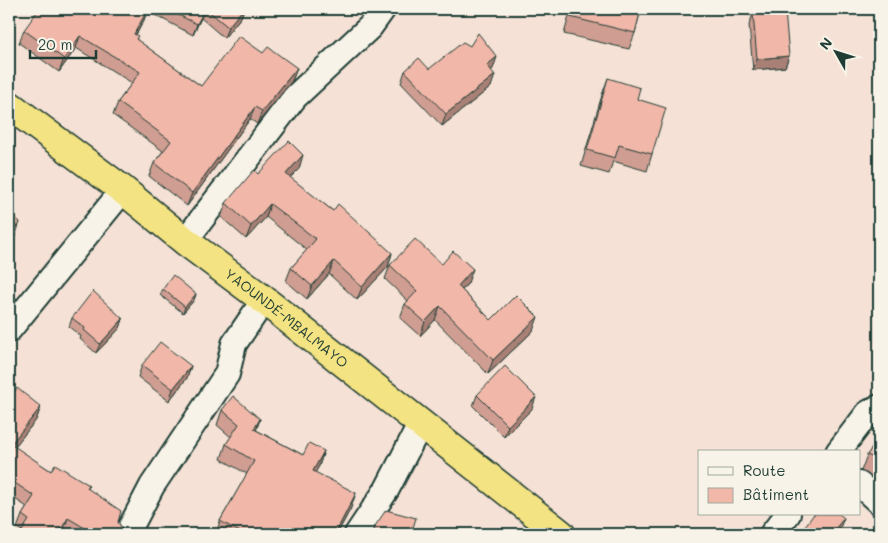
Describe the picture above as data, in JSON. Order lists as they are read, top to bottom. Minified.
{"streets":{"highway":["YAOUNDÉ-MBALMAYO"]},"legend":["Route","Bâtiment"],"scale_bar":"20 m","north":"top left"}
